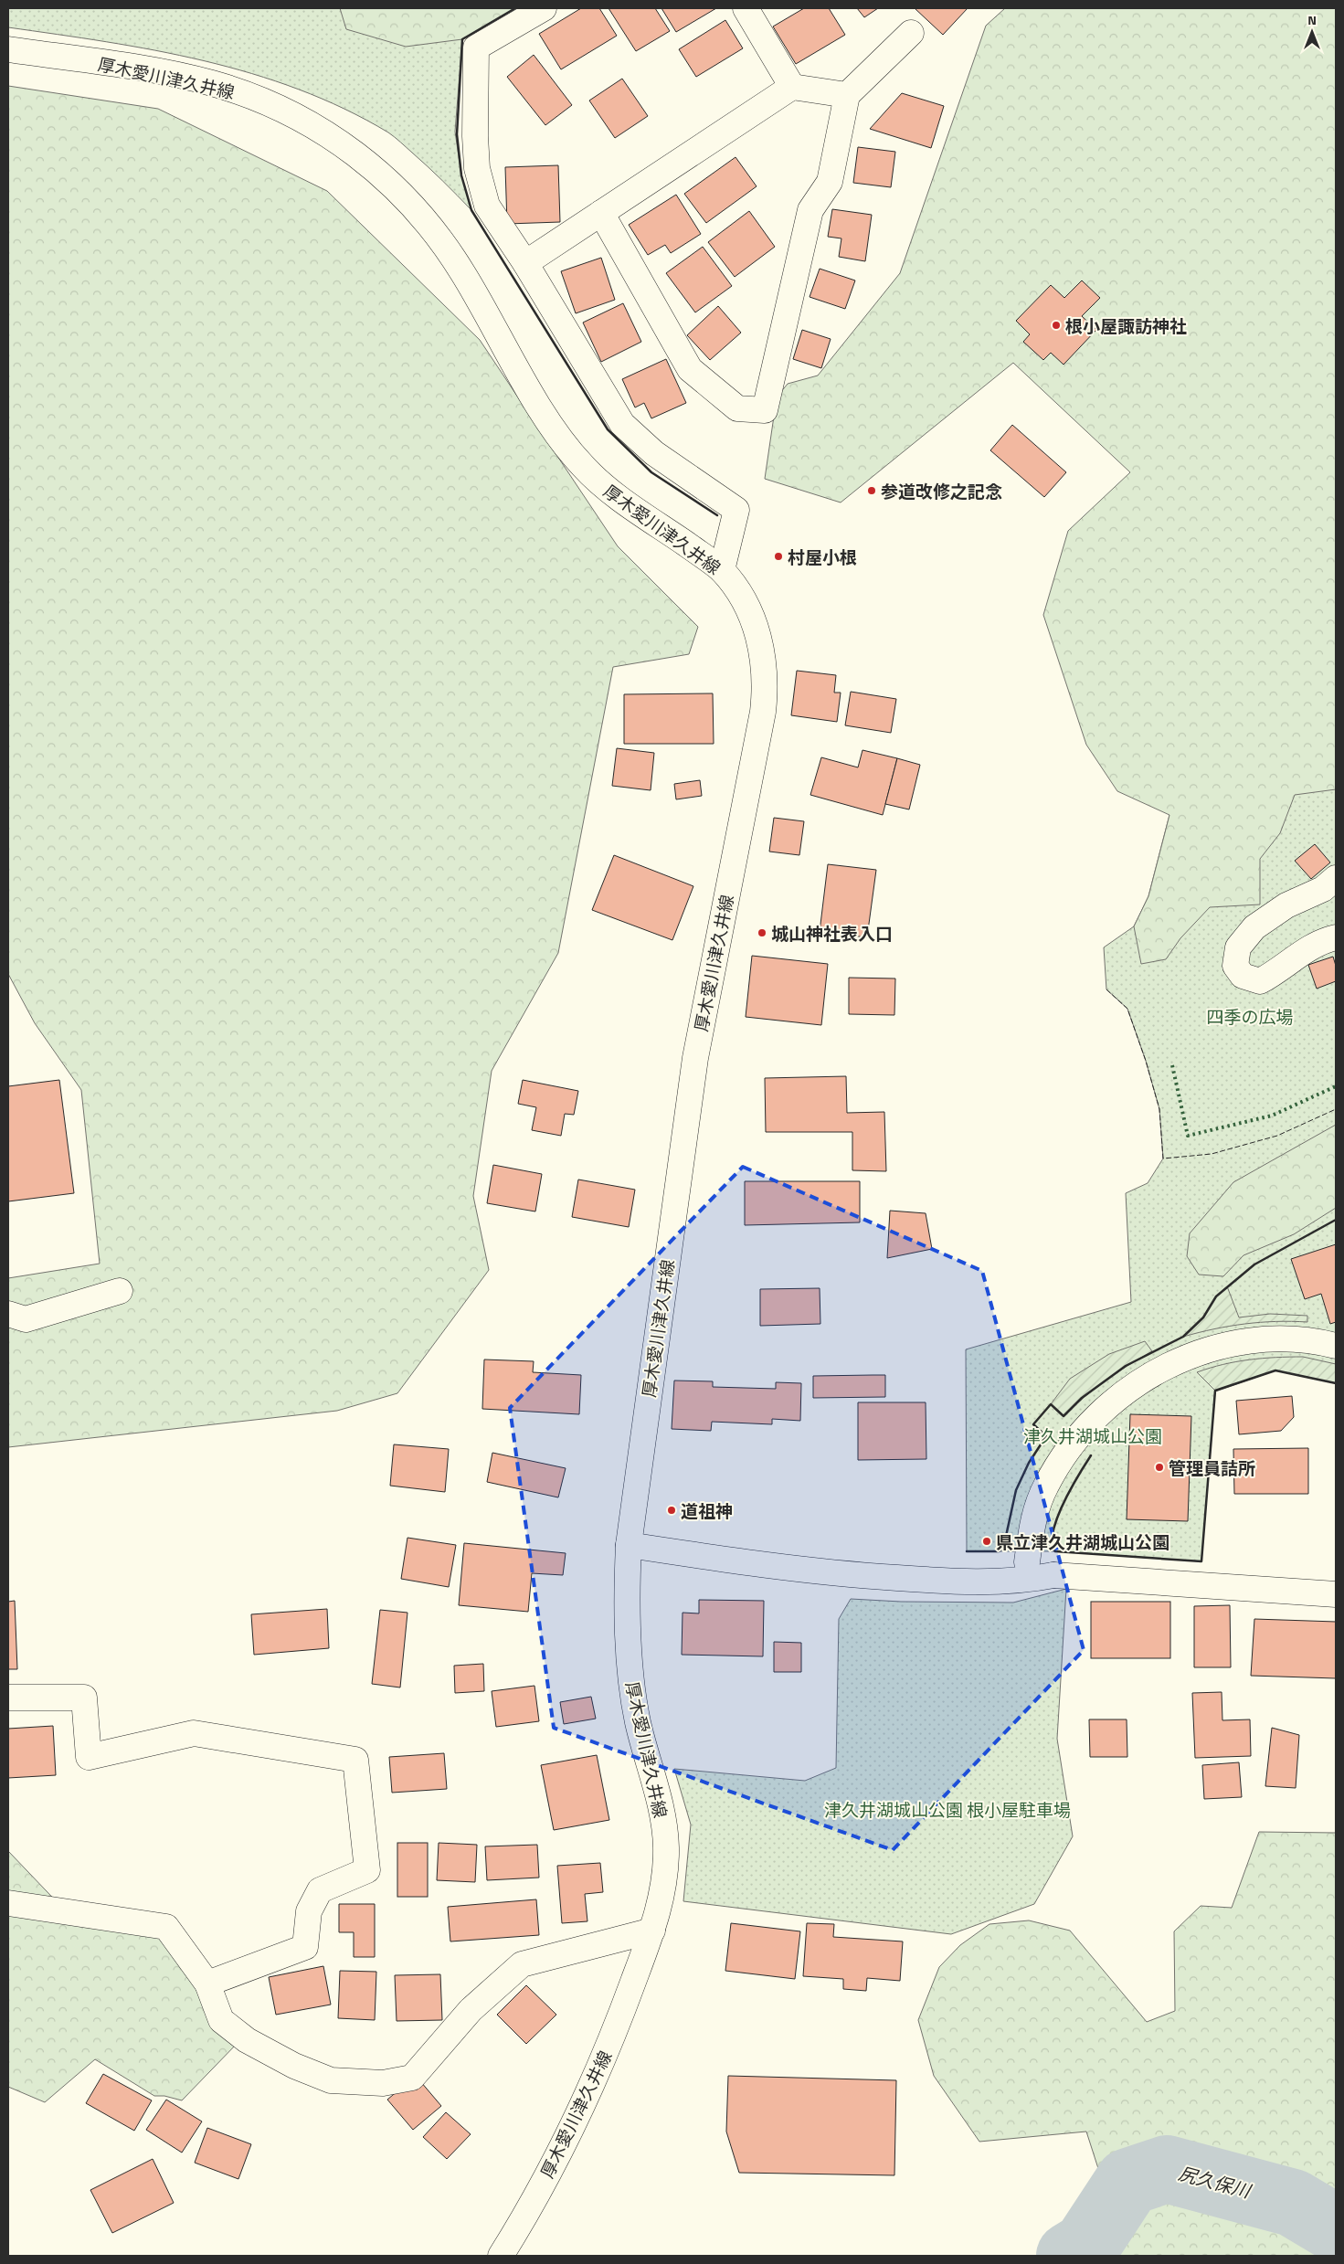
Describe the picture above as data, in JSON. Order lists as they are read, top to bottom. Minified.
{"streets":{"street":["厚木愛川津久井線"]},"water":["尻久保川"],"parks":["四季の広場","津久井湖城山公園","津久井湖城山公園 根小屋駐車場"],"places":["根小屋諏訪神社","参道改修之記念","村屋小根","城山神社表入口","管理員詰所","道祖神","県立津久井湖城山公園"],"north":"top"}
